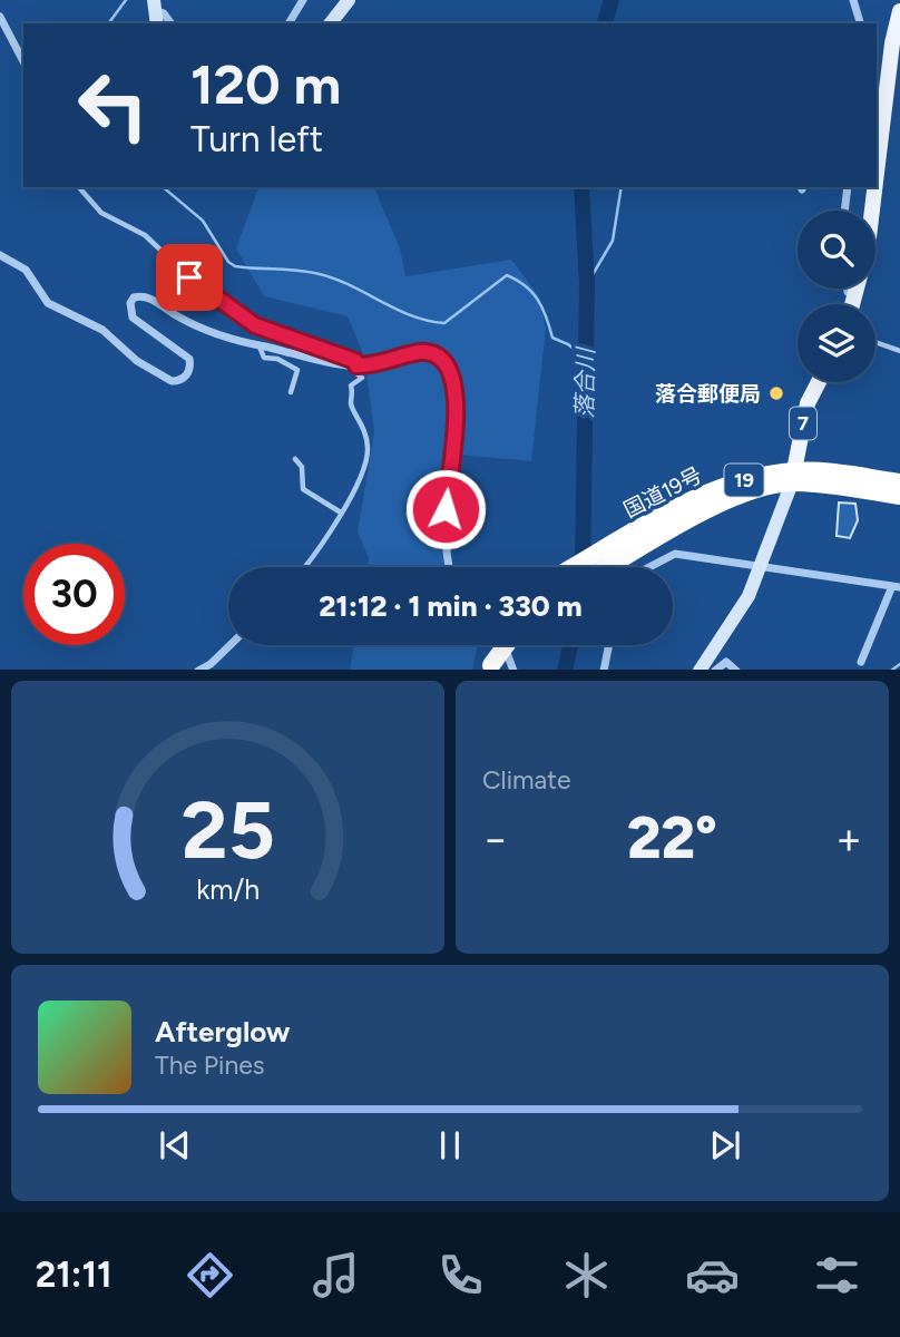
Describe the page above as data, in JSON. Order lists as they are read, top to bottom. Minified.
{"streets":{"highway":["19","国道19号"],"main road":["7"]},"crossings":[["7","国道19号"]],"water":["落合川"],"places":["落合郵便局"],"page":{"turn":["120 m","Turn left"],"limit":"30","trip":"21:12 · 1 min · 330 m","tile":"Climate","heat":["−","22°","+"],"song":["Afterglow","The Pines"],"tabs":"21:11","gauge":["25","km/h"]}}
